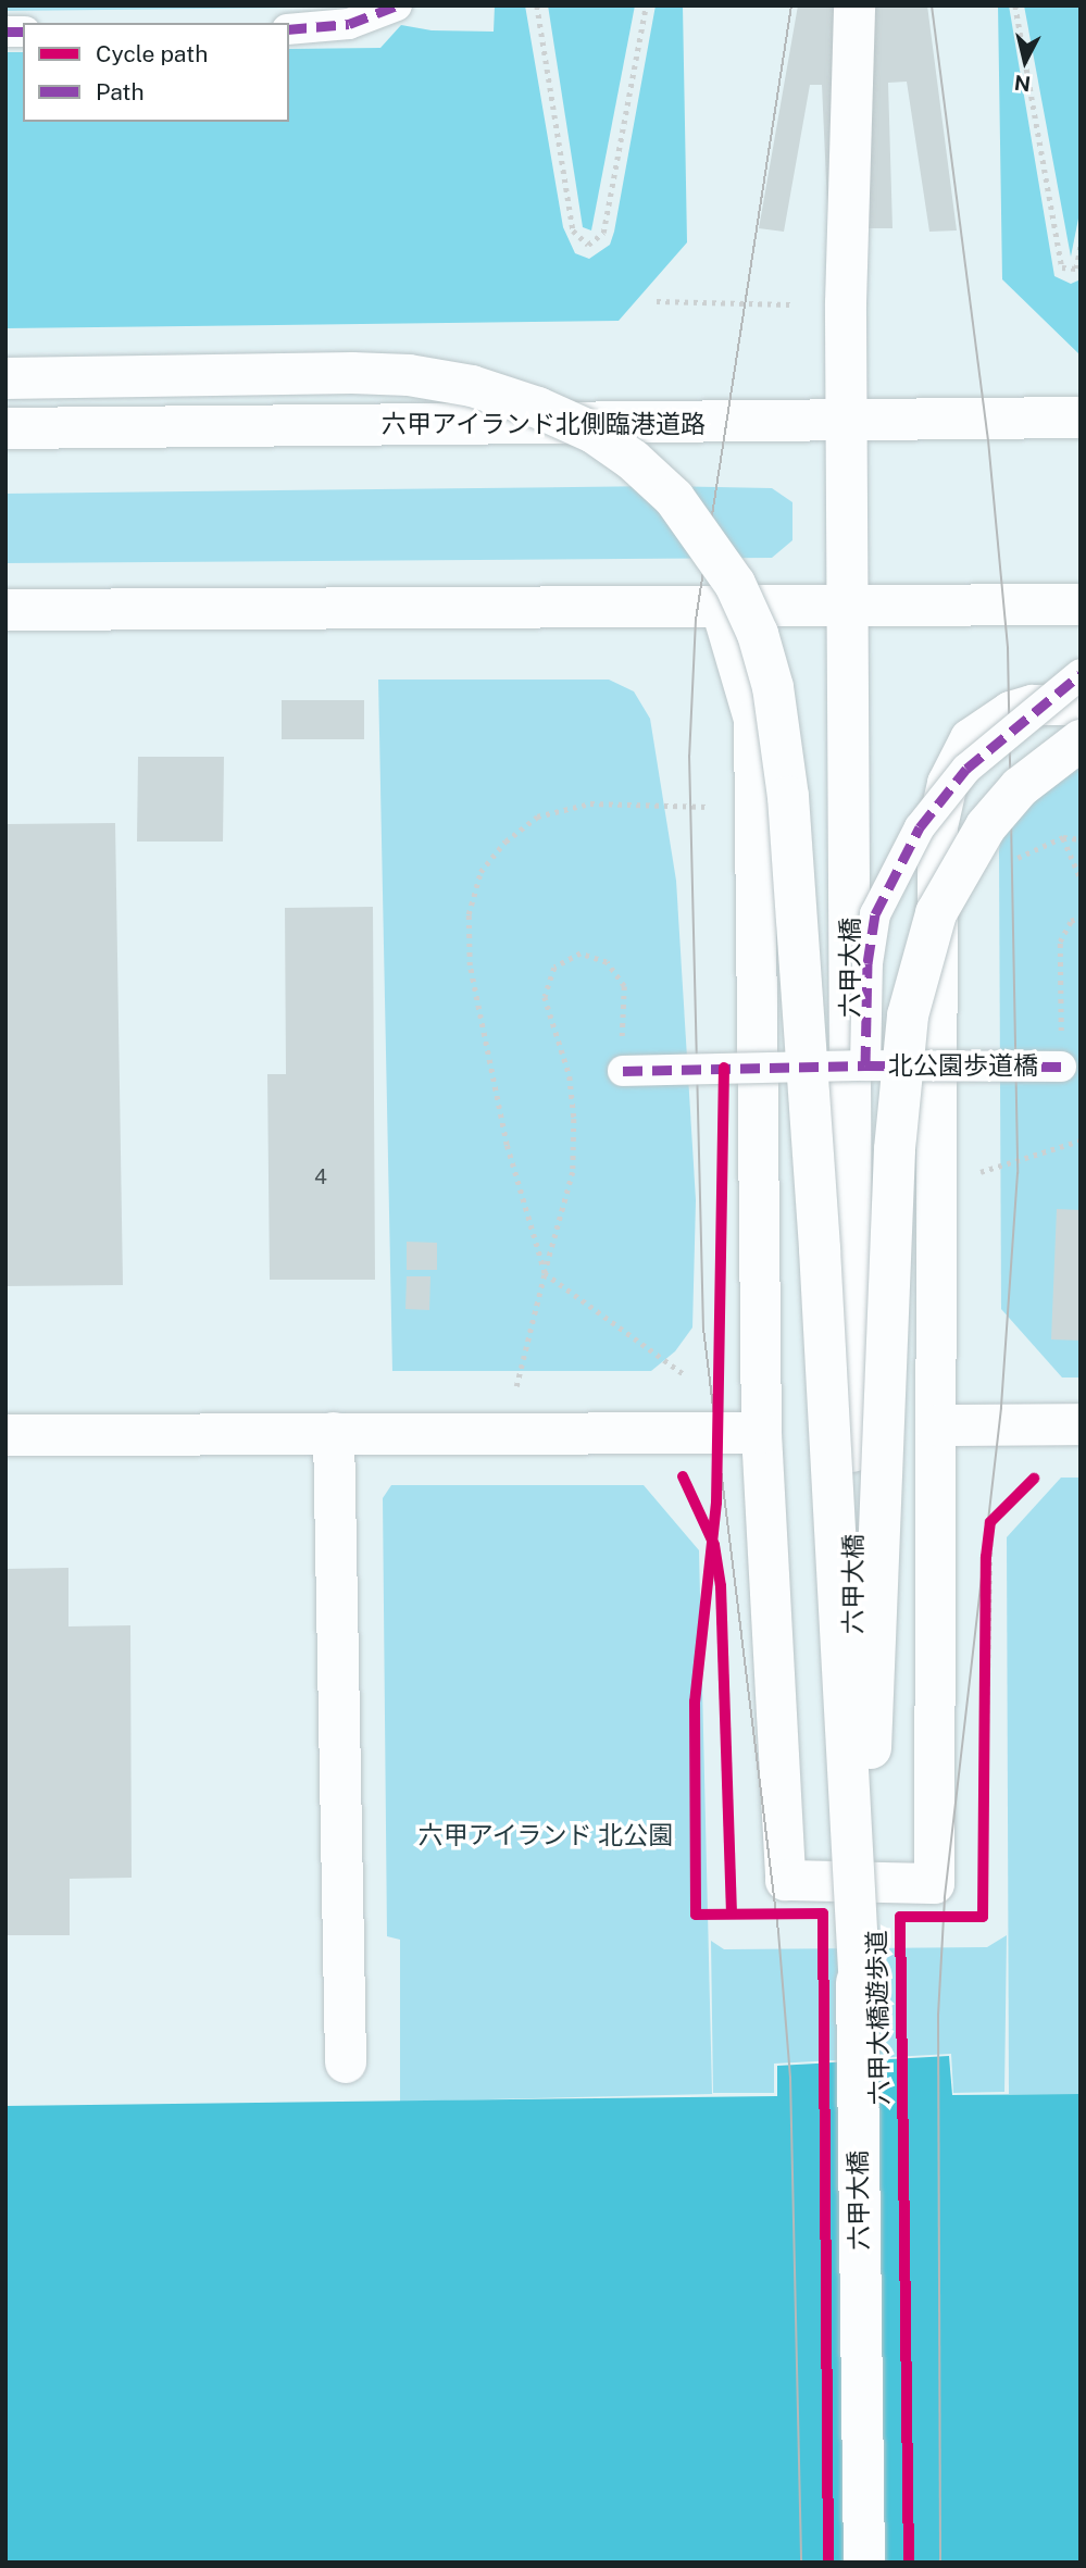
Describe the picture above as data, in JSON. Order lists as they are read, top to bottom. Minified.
{"streets":{"street":["六甲アイランド北側臨港道路","六甲大橋","北公園歩道橋"],"cycle path":["六甲大橋遊歩道"]},"crossings":[["六甲アイランド北側臨港道路","六甲大橋"]],"parks":["六甲アイランド 北公園"],"house_numbers":["4"],"legend":["Cycle path","Path"],"north":"bottom"}
